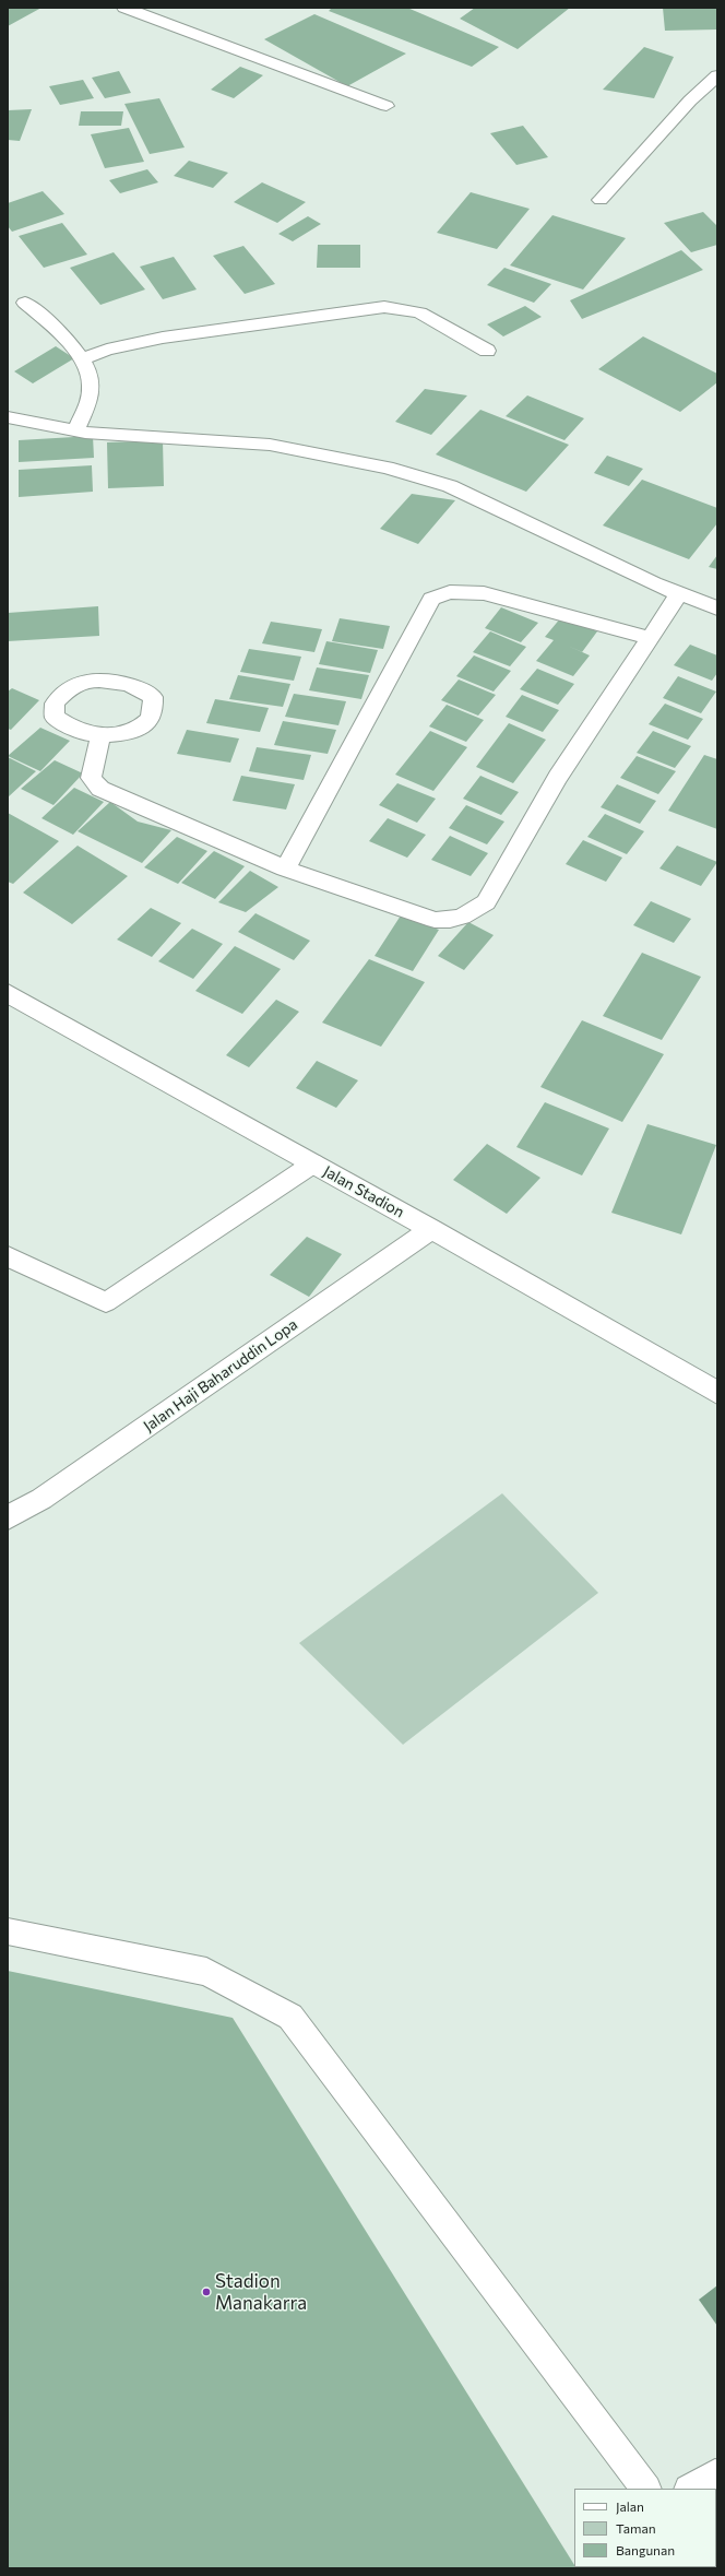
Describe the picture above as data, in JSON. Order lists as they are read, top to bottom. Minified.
{"streets":{"street":["Jalan Stadion","Jalan Haji Baharuddin Lopa"]},"crossings":[["Jalan Stadion","Jalan Haji Baharuddin Lopa"]],"places":["Stadion Manakarra"],"legend":["Jalan","Taman","Bangunan"]}
